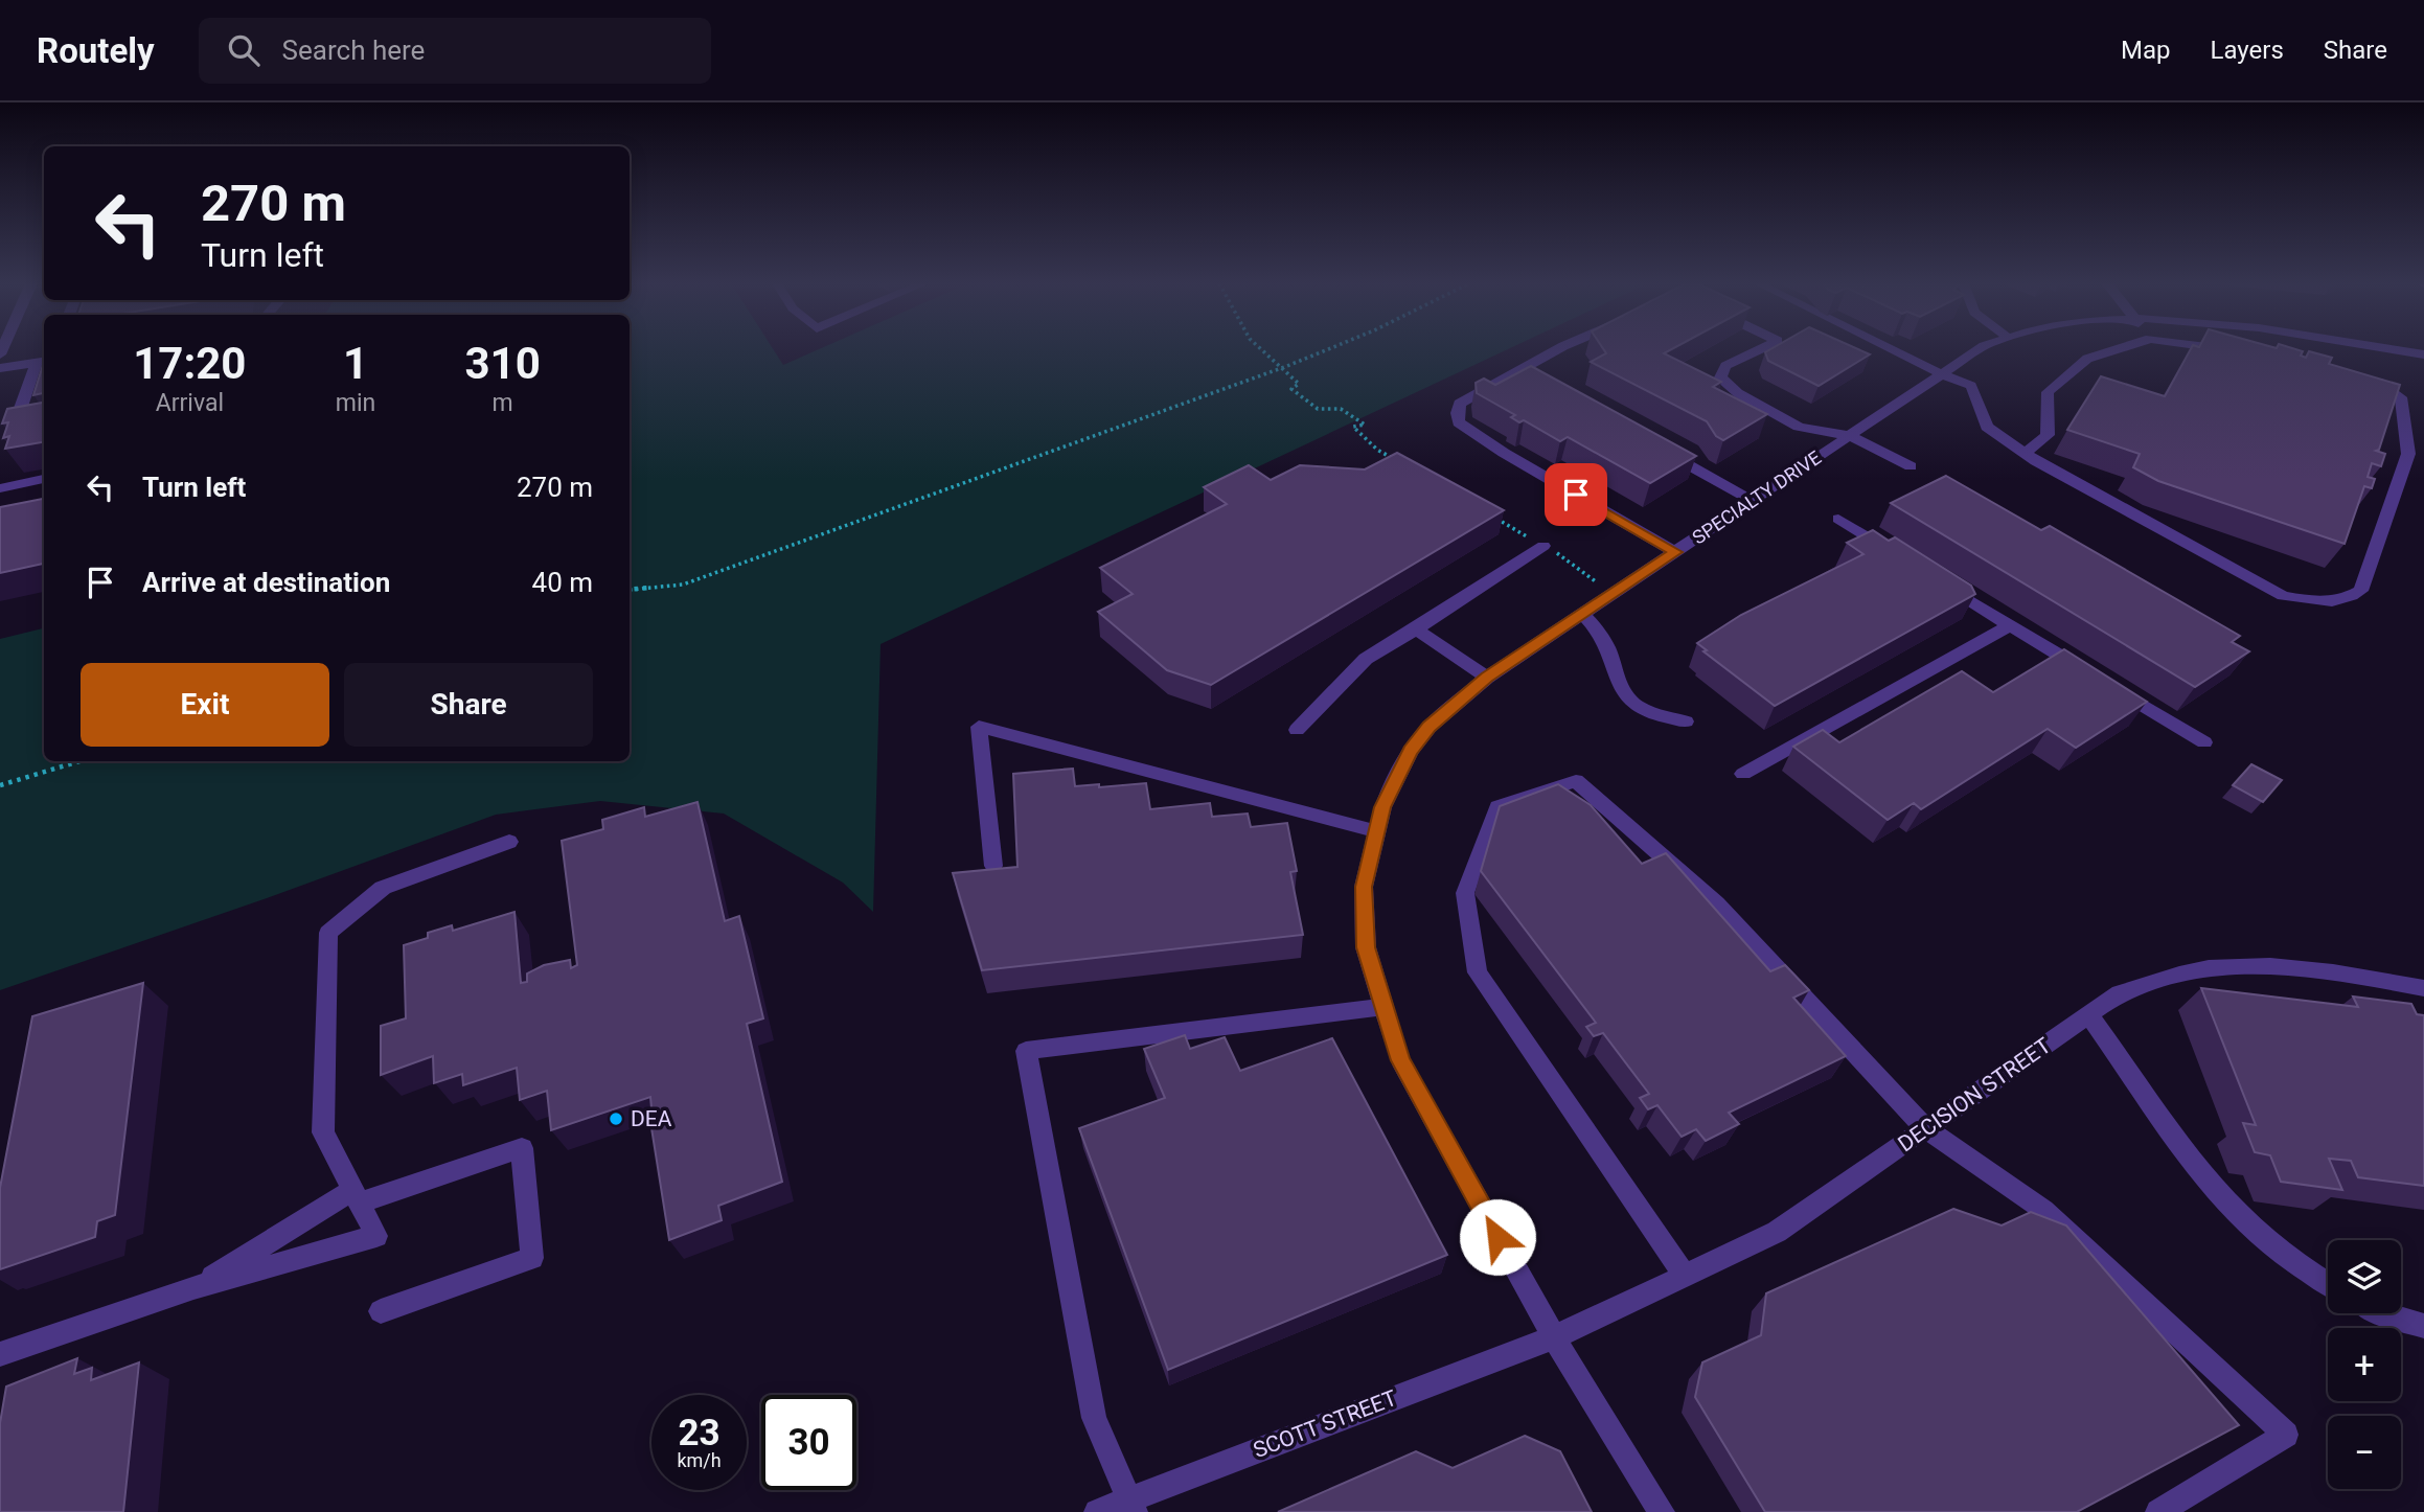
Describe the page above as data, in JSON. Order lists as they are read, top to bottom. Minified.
{"streets":{"street":["SPECIALTY DRIVE","DECISION STREET","SCOTT STREET"]},"crossings":[["SPECIALTY DRIVE","DECISION STREET"],["SPECIALTY DRIVE","SCOTT STREET"],["DECISION STREET","SCOTT STREET"]],"places":["DEA"],"page":{"header":"Routely","search":"Search here","nav":["Map","Layers","Share"],"turn":["270 m","Turn left"],"eta":["17:20","Arrival","1","min","310","m"],"list":[{"name":"Turn left","value":"270 m"},{"name":"Arrive at destination","value":"40 m"}],"buttons":["Exit","Share"],"map_buttons":["+","−"],"speed":"23 km/h","limit":"30"}}
